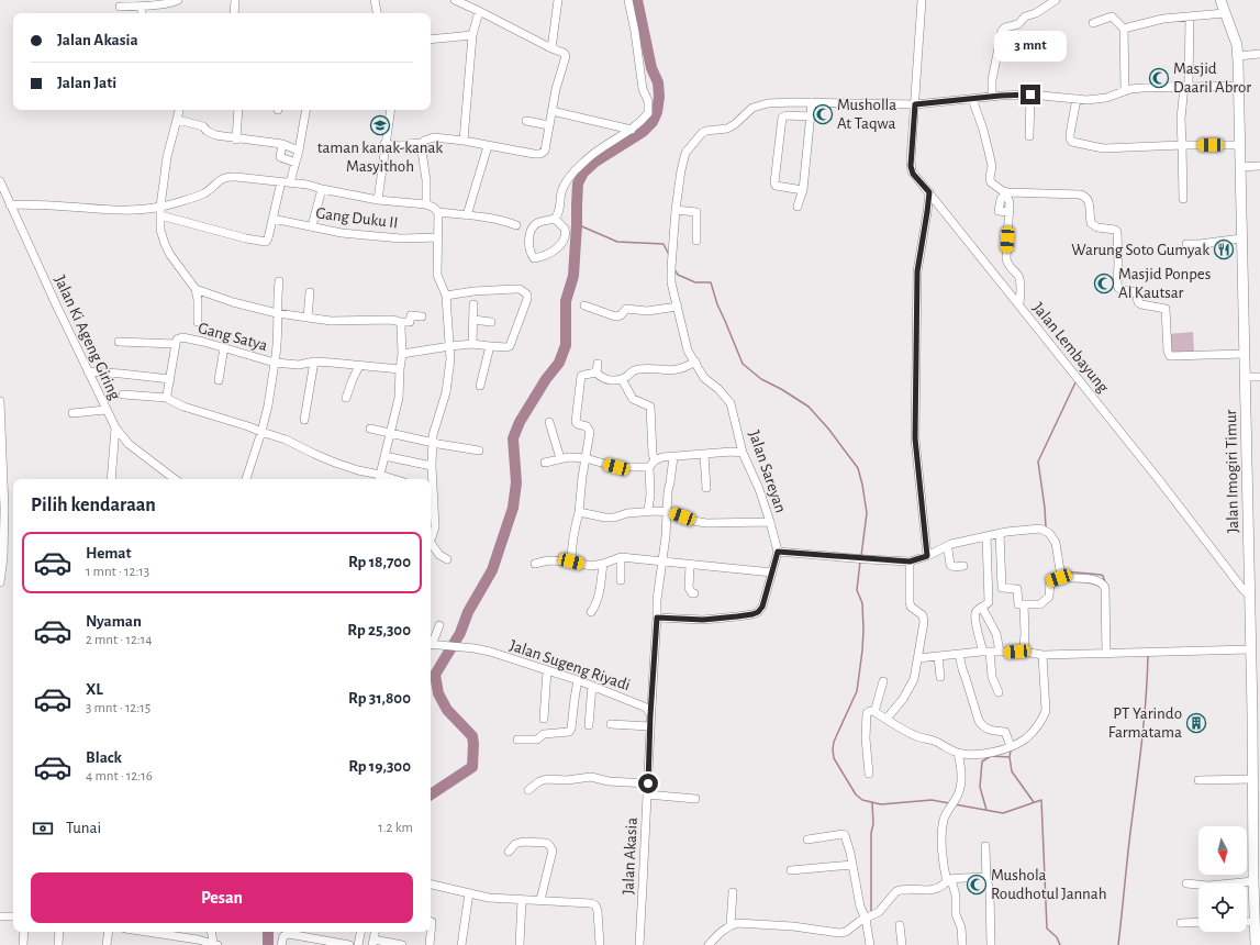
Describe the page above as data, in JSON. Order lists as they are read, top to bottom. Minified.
{"streets":{"main road":["Jalan Imogiri Timur"],"street":["Gang Duku II","Gang Satya","Jalan Ki Ageng Giring","Jalan Lembayung","Jalan Sareyan","Jalan Sugeng Riyadi","Jalan Akasia"]},"crossings":[["Jalan Lembayung","Jalan Imogiri Timur"],["Jalan Sugeng Riyadi","Jalan Akasia"]],"places":{"mosque":["Masjid Daaril Abror","Musholla At Taqwa","Masjid Ponpes Al Kautsar","Mushola Roudhotul Jannah"],"school or university":["taman kanak-kanak Masyithoh"],"restaurant":["Warung Soto Gumyak"],"building":["PT Yarindo Farmatama"]},"north":"bottom","page":{"banner":["Jalan Akasia","Jalan Jati"],"bubble":"3 mnt","heading":"Pilih kendaraan","list":[{"name":"Hemat","note":"1 mnt · 12:13","value":"Rp 18,700"},{"name":"Nyaman","note":"2 mnt · 12:14","value":"Rp 25,300"},{"name":"XL","note":"3 mnt · 12:15","value":"Rp 31,800"},{"name":"Black","note":"4 mnt · 12:16","value":"Rp 19,300"}],"pay":["Tunai","1.2 km"],"buttons":"Pesan"}}
